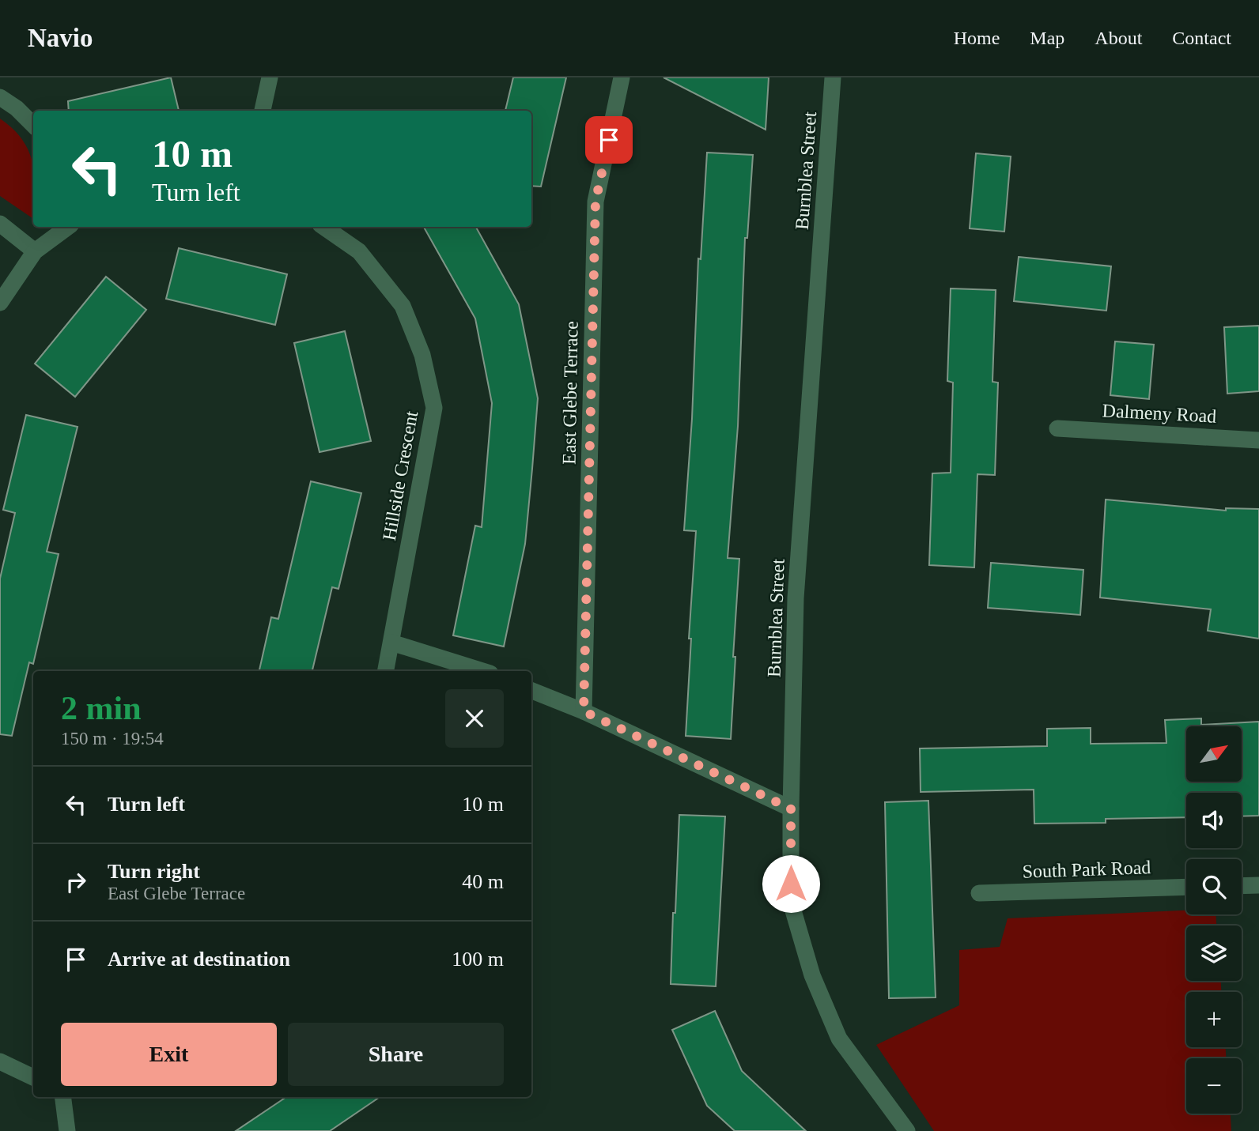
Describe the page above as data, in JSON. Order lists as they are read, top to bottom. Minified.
{"streets":{"street":["Burnblea Street","East Glebe Terrace","Dalmeny Road","Hillside Crescent","South Park Road"]},"north":"top right","page":{"header":"Navio","nav":["Home","Map","About","Contact"],"turn":["10 m","Turn left"],"heading":["2 min","150 m · 19:54"],"map_buttons":["+","−"],"list":[{"name":"Turn left","value":"10 m"},{"name":"Turn right","note":"East Glebe Terrace","value":"40 m"},{"name":"Arrive at destination","value":"100 m"}],"buttons":["Exit","Share"]}}
